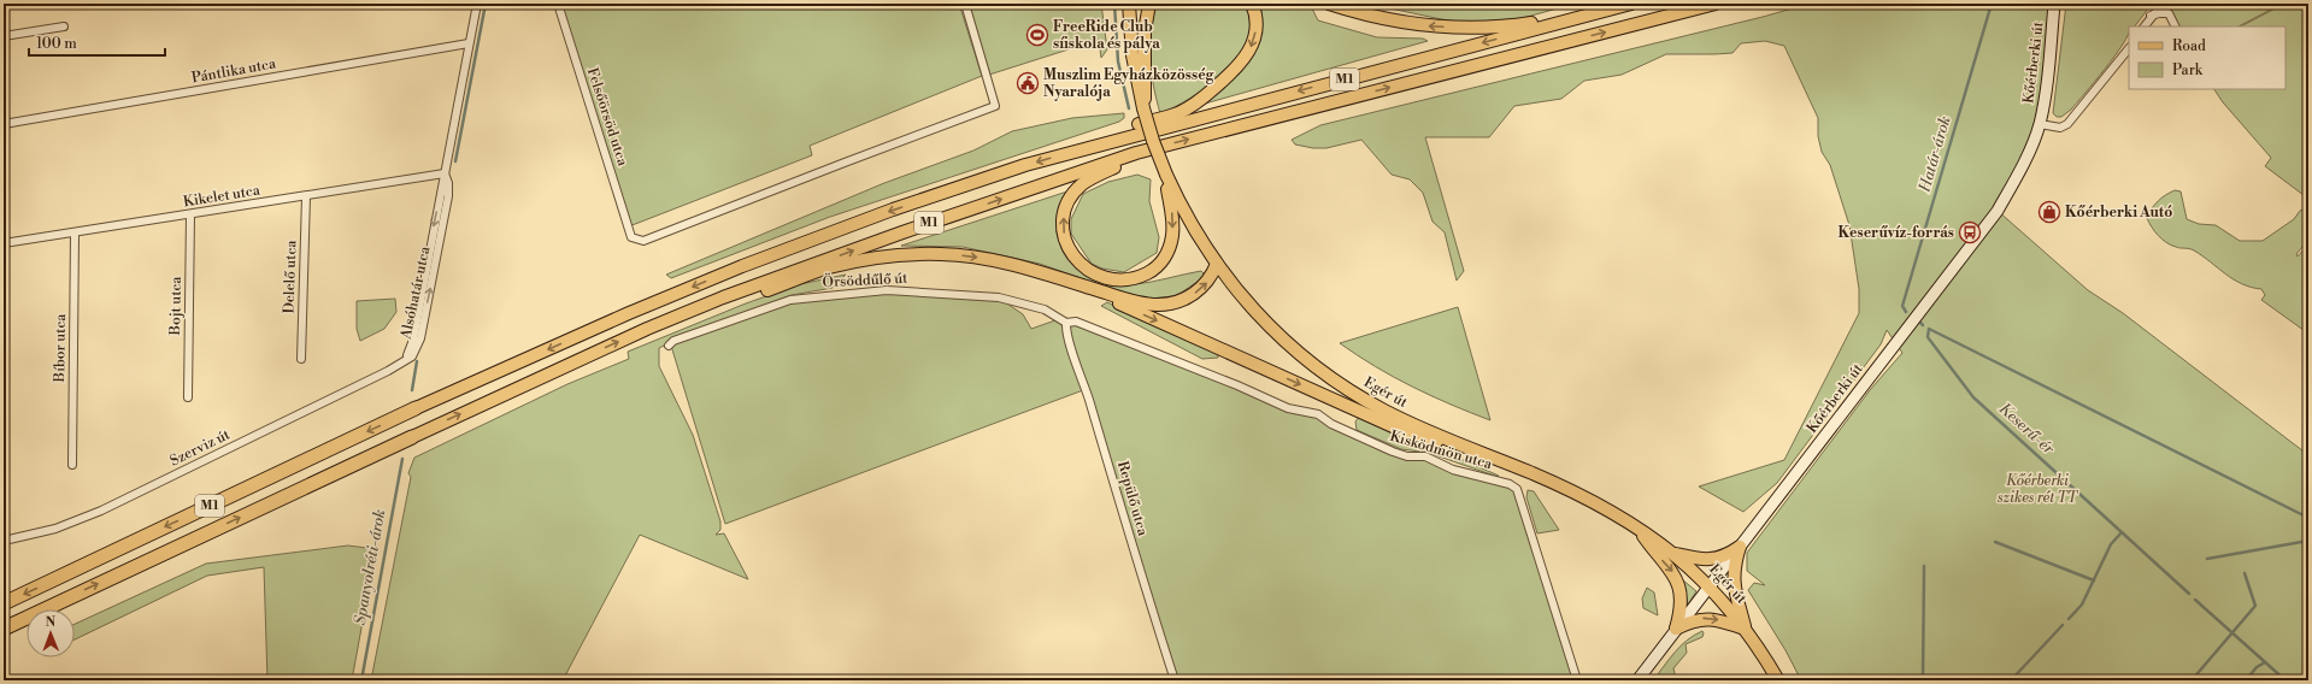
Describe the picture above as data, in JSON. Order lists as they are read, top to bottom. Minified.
{"streets":{"highway":["M1"],"main road":["Egér út"],"street":["Kőérberki út","Pántlika utca","Felsőörsöd utca","Kikelet utca","Delelő utca","Örsöddűlő út","Alsóhatár utca","Bojt utca","Bíbor utca","Szerviz út","Kisködmön utca","Repülő utca"]},"crossings":[["Kőérberki út","Egér út"],["Pántlika utca","Alsóhatár utca"],["Kikelet utca","Delelő utca"],["Kikelet utca","Alsóhatár utca"],["Kikelet utca","Bojt utca"],["Kikelet utca","Bíbor utca"],["Örsöddűlő út","Kisködmön utca"],["Örsöddűlő út","Repülő utca"],["Alsóhatár utca","Szerviz út"],["Kisködmön utca","Repülő utca"]],"water":["Határ-árok","Keserű-ér","Spanyolréti-árok"],"parks":["Kőérberki szikes rét TT"],"places":{"sports":["FreeRide Club síiskola és pálya"],"public building":["Muszlim Egyházközösség Nyaralója"],"shop":["Kőérberki Autó"],"bus stop":["Keserűvíz-forrás"]},"legend":["Road","Park"],"scale_bar":"100 m","north":"top"}
